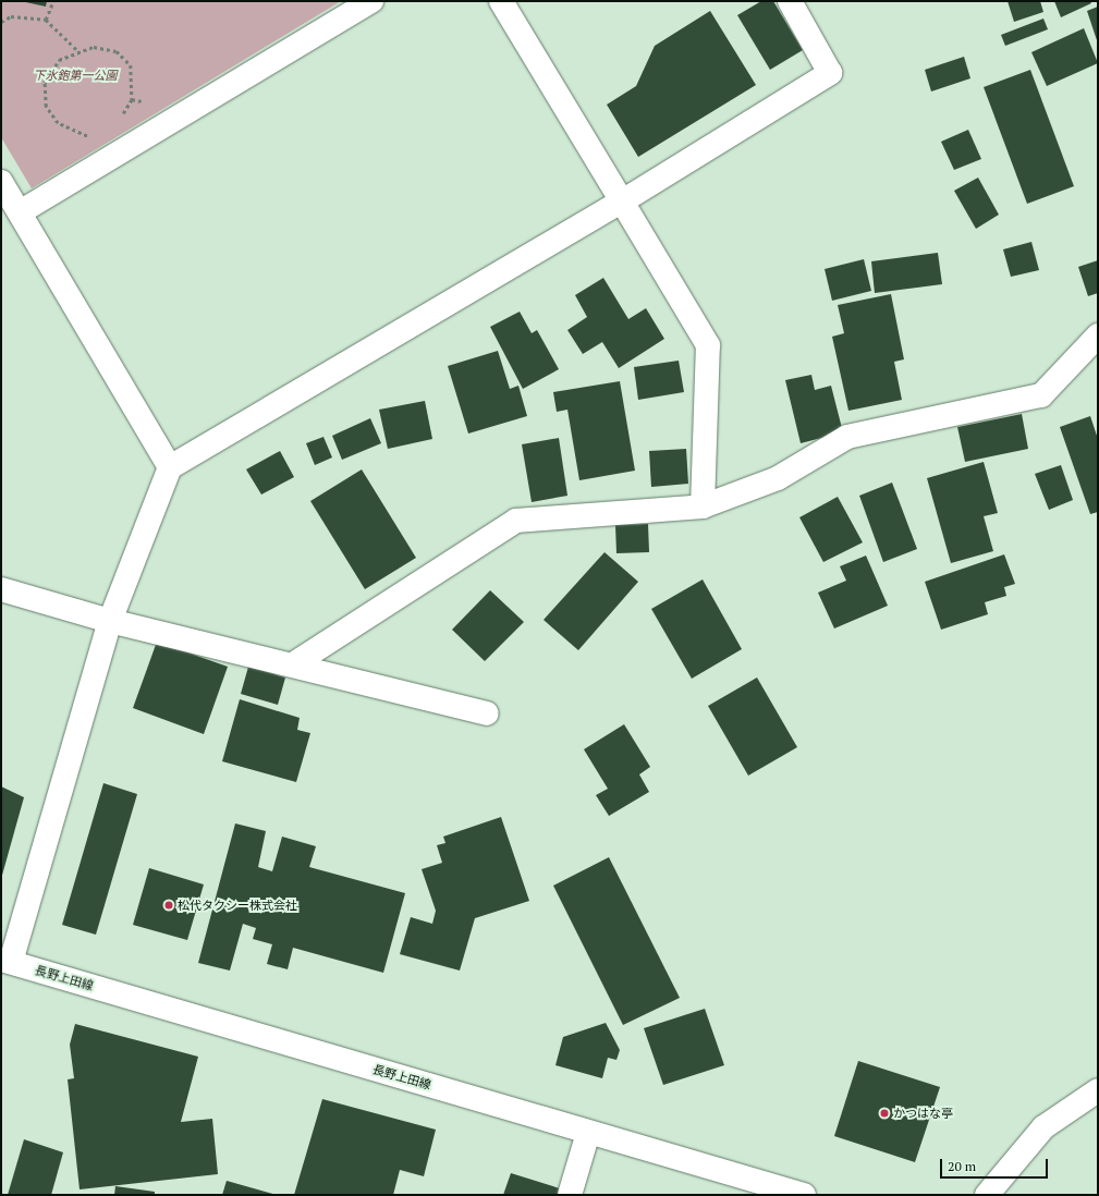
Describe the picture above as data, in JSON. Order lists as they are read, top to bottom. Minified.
{"streets":{"street":["長野上田線"]},"parks":["下氷鉋第一公園"],"places":["松代タクシー株式会社","かつはな亭"],"scale_bar":"20 m"}
